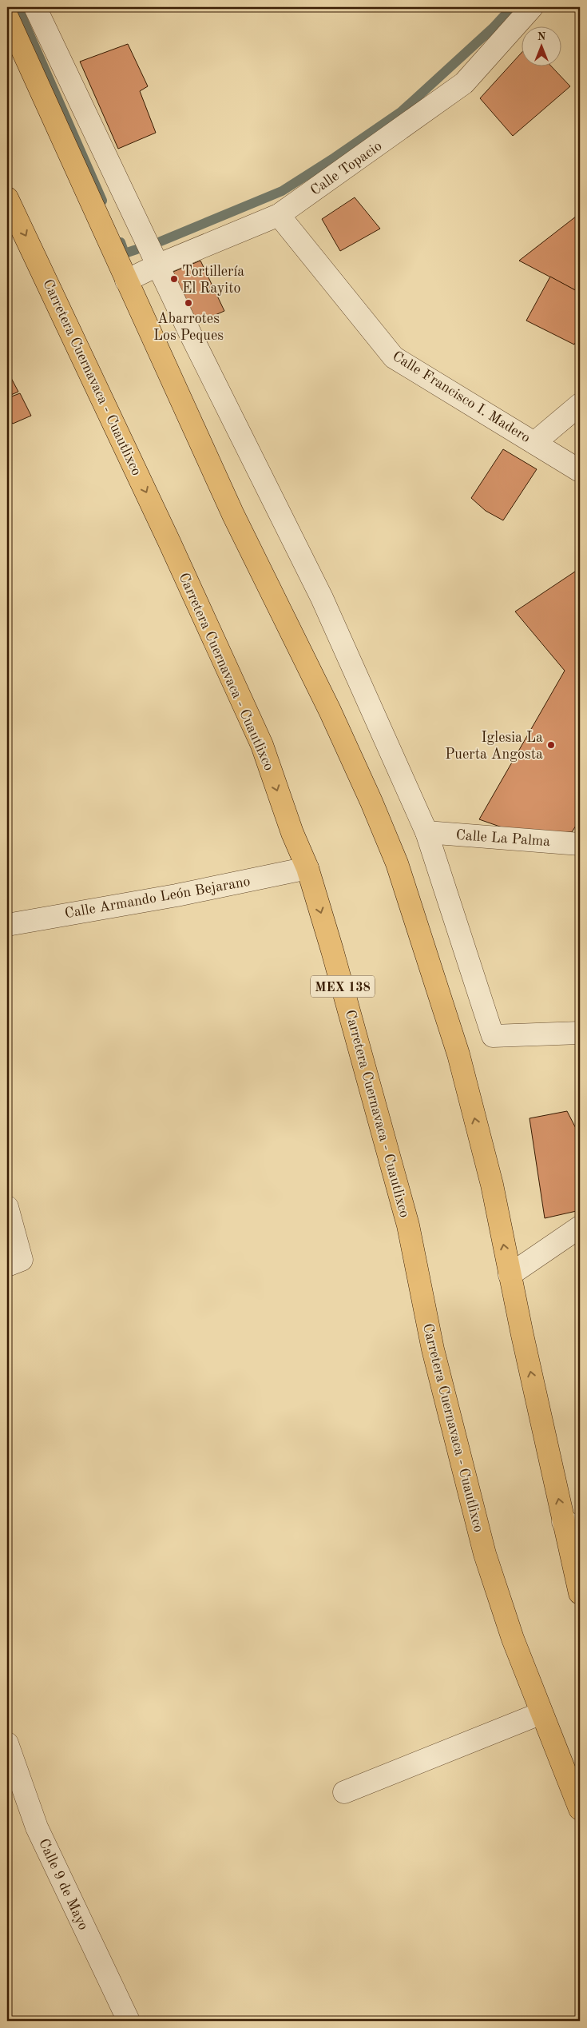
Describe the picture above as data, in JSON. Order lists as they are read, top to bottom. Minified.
{"streets":{"main road":["Carretera Cuernavaca - Cuautlixco","MEX 138"],"street":["Calle Topacio","Calle Francisco I. Madero","Calle La Palma","Calle Armando León Bejarano","Calle 9 de Mayo"]},"crossings":[["Calle Topacio","Calle Francisco I. Madero"],["Carretera Cuernavaca - Cuautlixco","Calle Armando León Bejarano"]],"places":["Tortillería El Rayito","Abarrotes Los Peques","Iglesia La Puerta Angosta"],"north":"top"}
